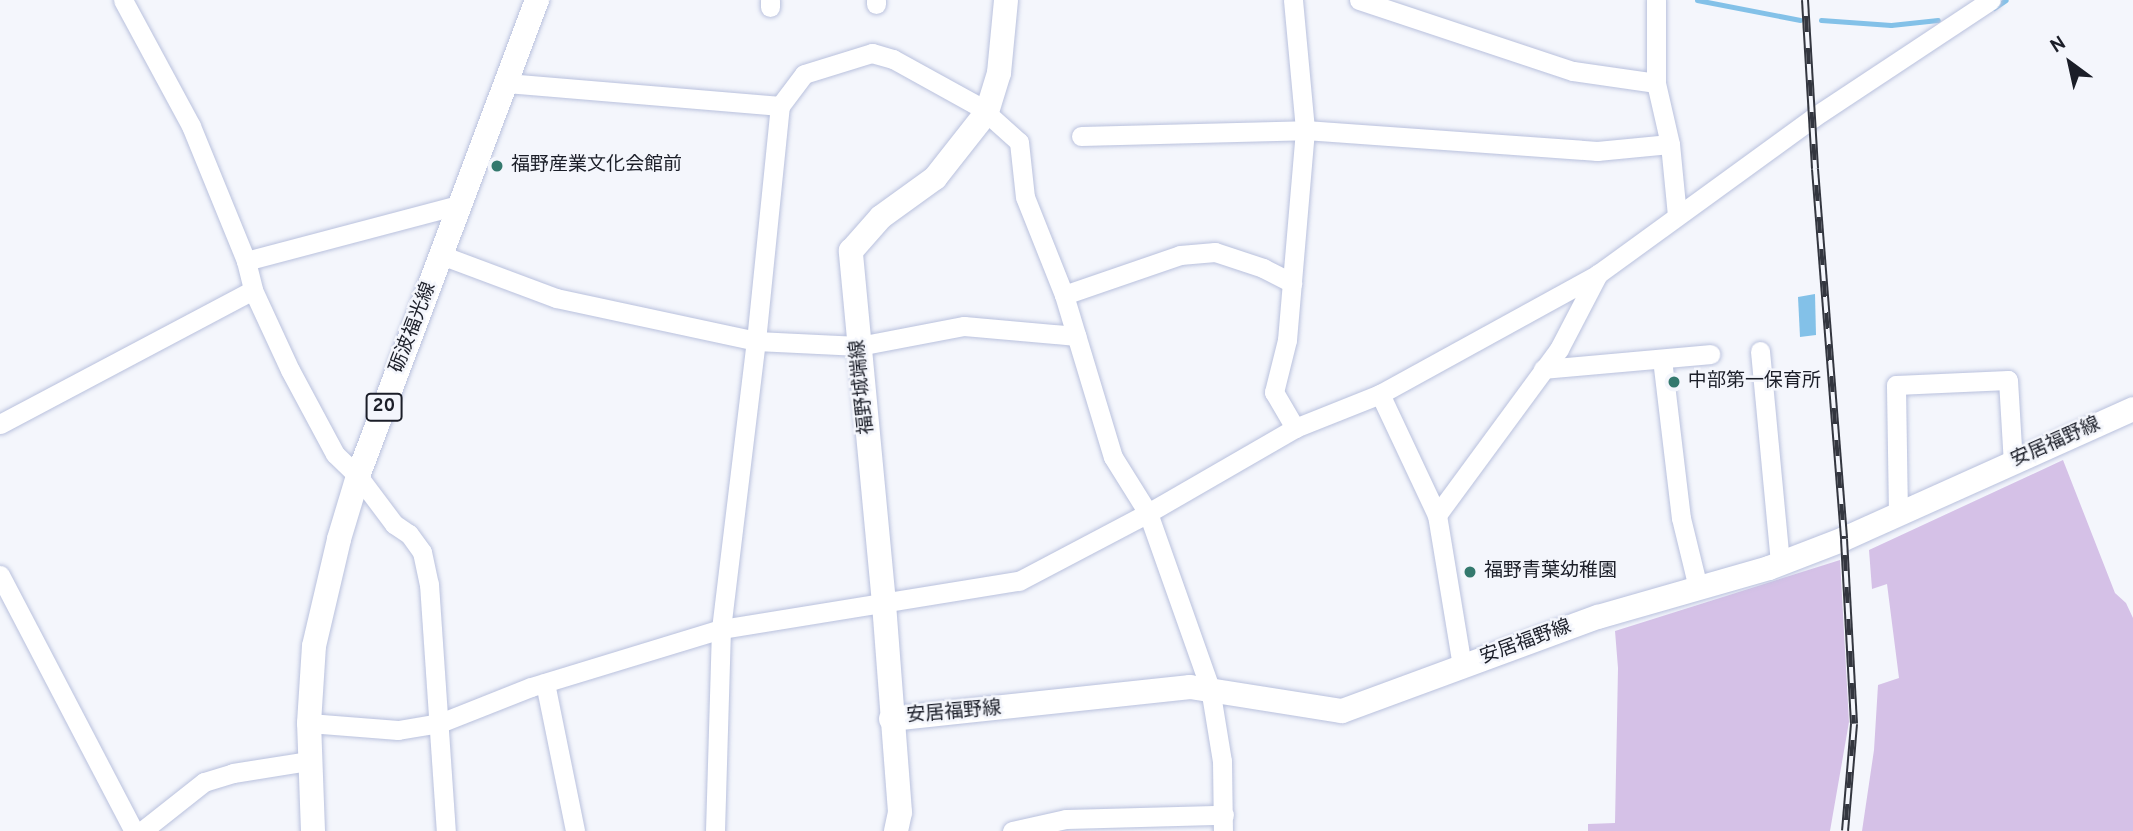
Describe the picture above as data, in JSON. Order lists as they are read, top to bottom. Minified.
{"streets":{"main road":["砺波福光線","福野城端線","20","安居福野線"]},"crossings":[["福野城端線","安居福野線"]],"places":["福野産業文化会館前","中部第一保育所","福野青葉幼稚園"],"north":"top left"}
